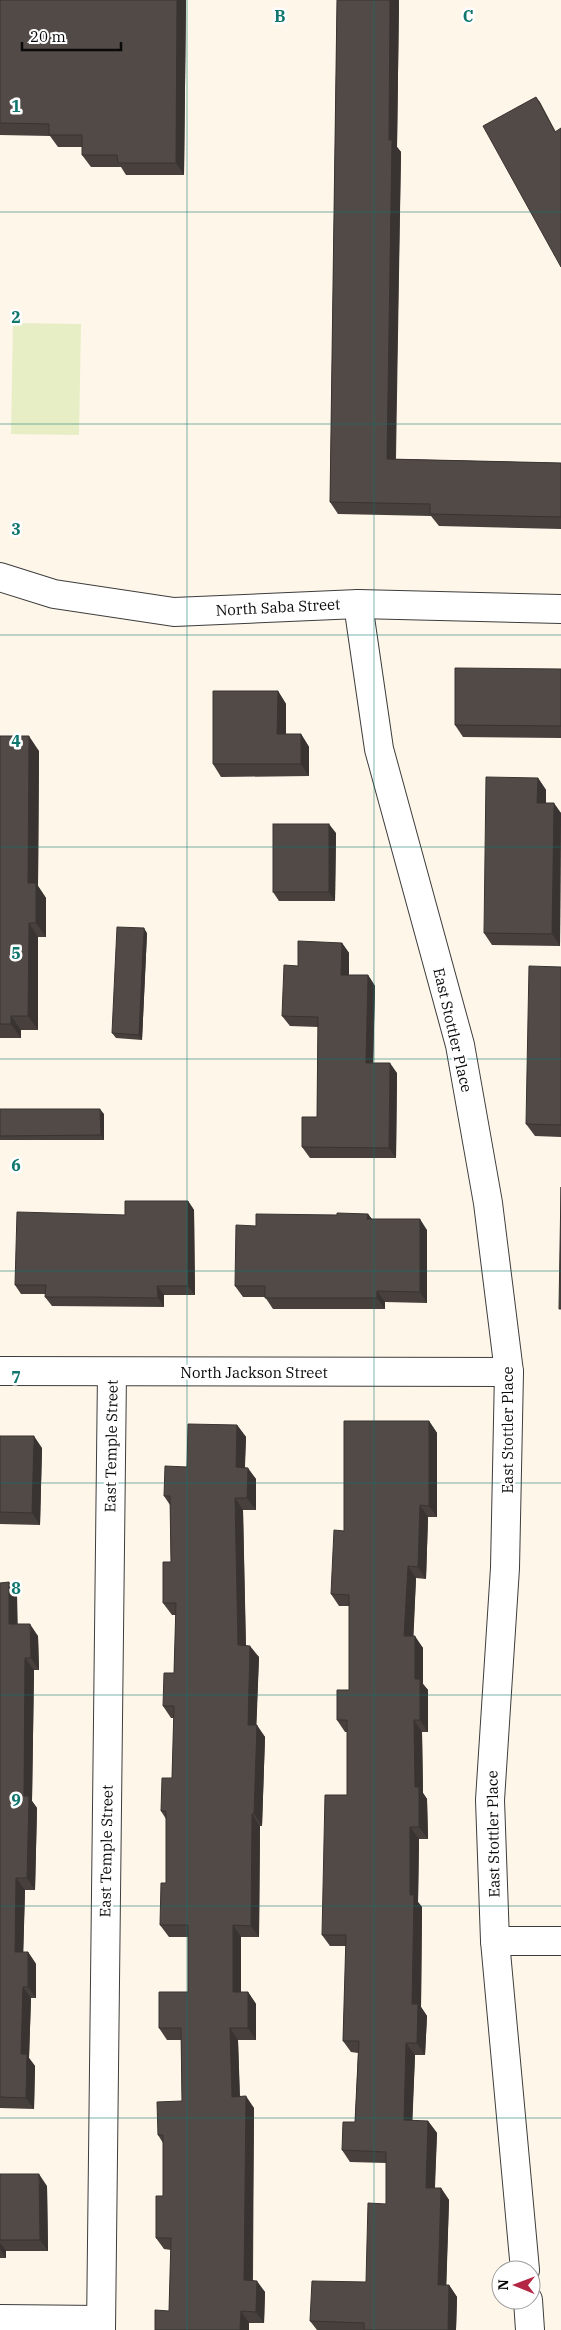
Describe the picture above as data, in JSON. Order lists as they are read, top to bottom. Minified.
{"streets":{"street":["North Saba Street","East Stottler Place","North Jackson Street","East Temple Street"]},"crossings":[["North Saba Street","East Stottler Place"],["East Stottler Place","North Jackson Street"],["North Jackson Street","East Temple Street"]],"scale_bar":"20 m","north":"left","grid":{"columns":["B","C"],"rows":["1","2","3","4","5","6","7","8","9"]}}
